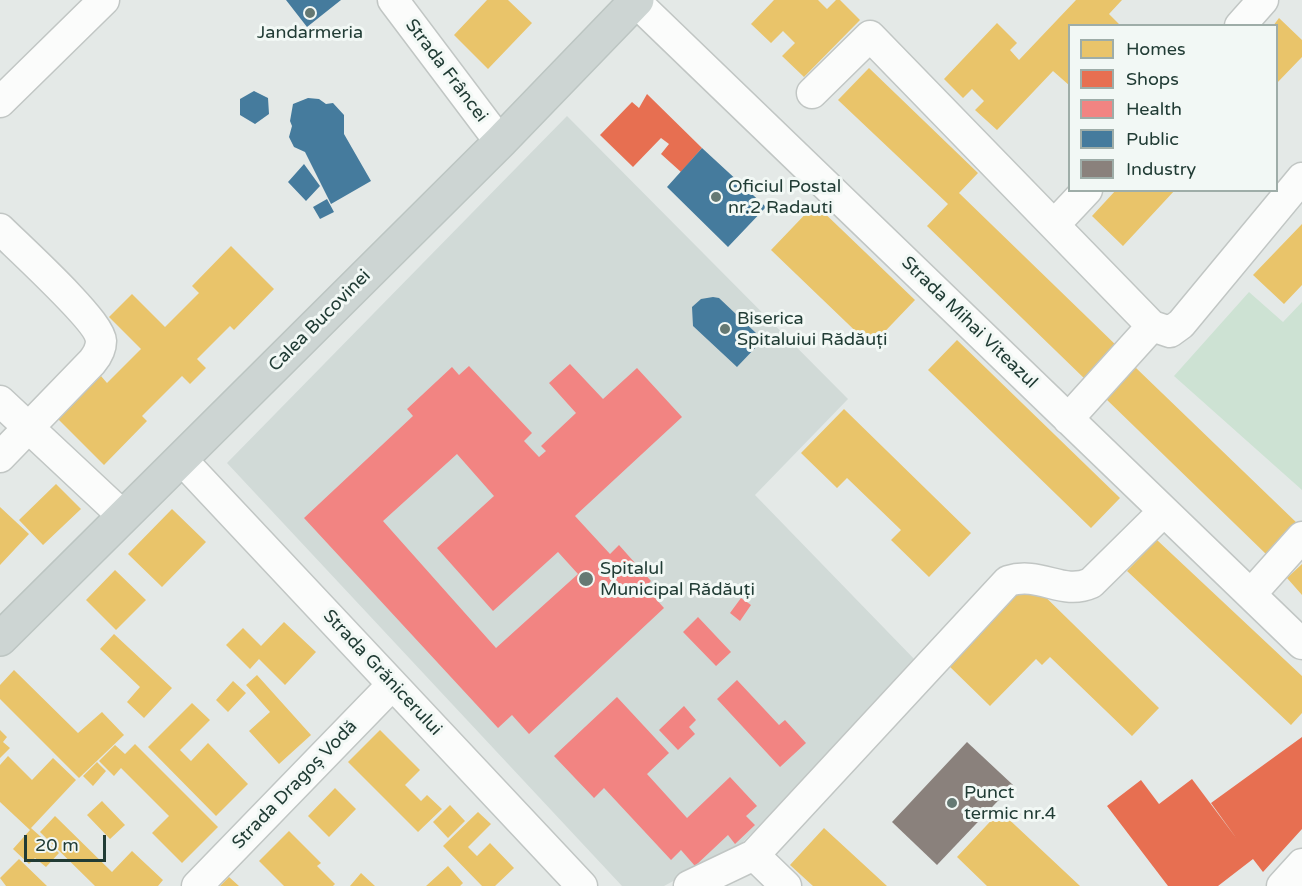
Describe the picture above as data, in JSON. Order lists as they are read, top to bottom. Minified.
{"streets":{"main road":["Calea Bucovinei"],"street":["Strada Frâncei","Strada Mihai Viteazul","Strada Grănicerului","Strada Dragoș Vodă"]},"crossings":[["Strada Frâncei","Calea Bucovinei"],["Calea Bucovinei","Strada Mihai Viteazul"],["Calea Bucovinei","Strada Grănicerului"],["Strada Grănicerului","Strada Dragoș Vodă"]],"places":["Jandarmeria","Oficiul Postal nr.2 Radauti","Biserica Spitaluiui Rădăuți","Spitalul Municipal Rădăuți","Punct termic nr.4"],"legend":["Homes","Shops","Health","Public","Industry"],"scale_bar":"20 m"}
